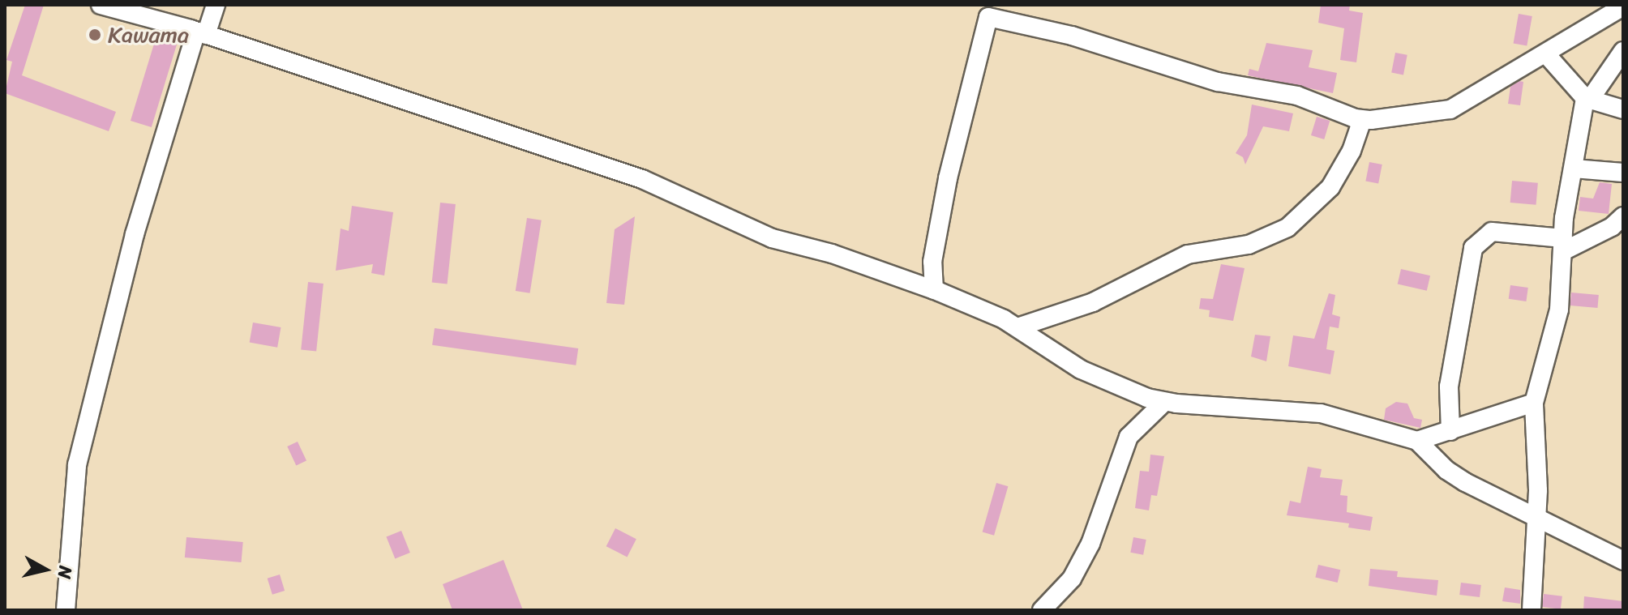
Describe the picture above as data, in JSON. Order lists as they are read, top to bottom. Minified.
{"places":["Kawama"],"north":"right"}
